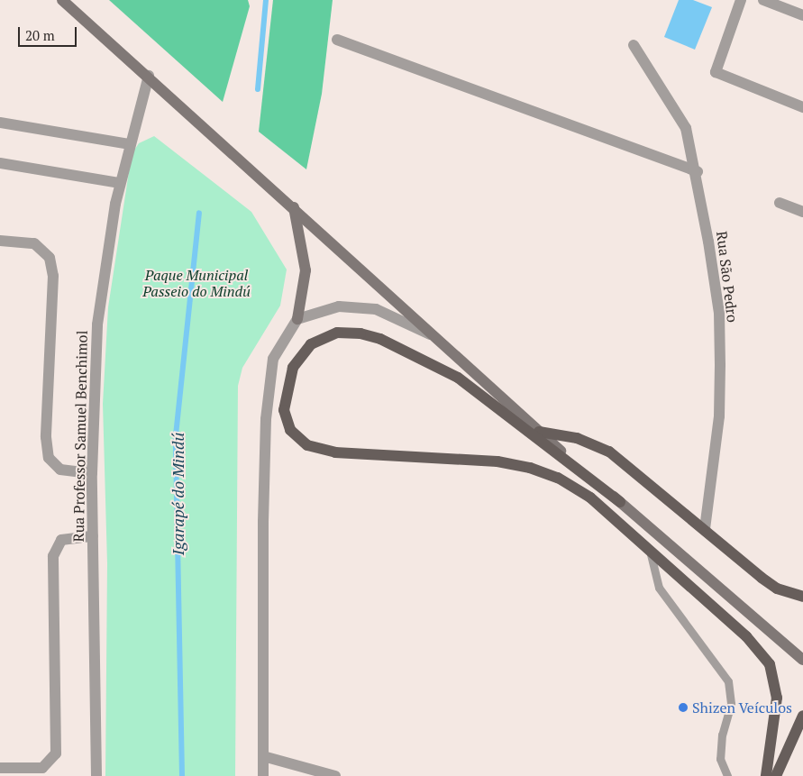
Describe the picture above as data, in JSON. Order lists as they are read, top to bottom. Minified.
{"streets":{"street":["Rua São Pedro","Rua Professor Samuel Benchimol"]},"water":["Igarapé do Mindú"],"parks":["Paque Municipal Passeio do Mindú"],"places":["Shizen Veículos"],"scale_bar":"20 m"}
